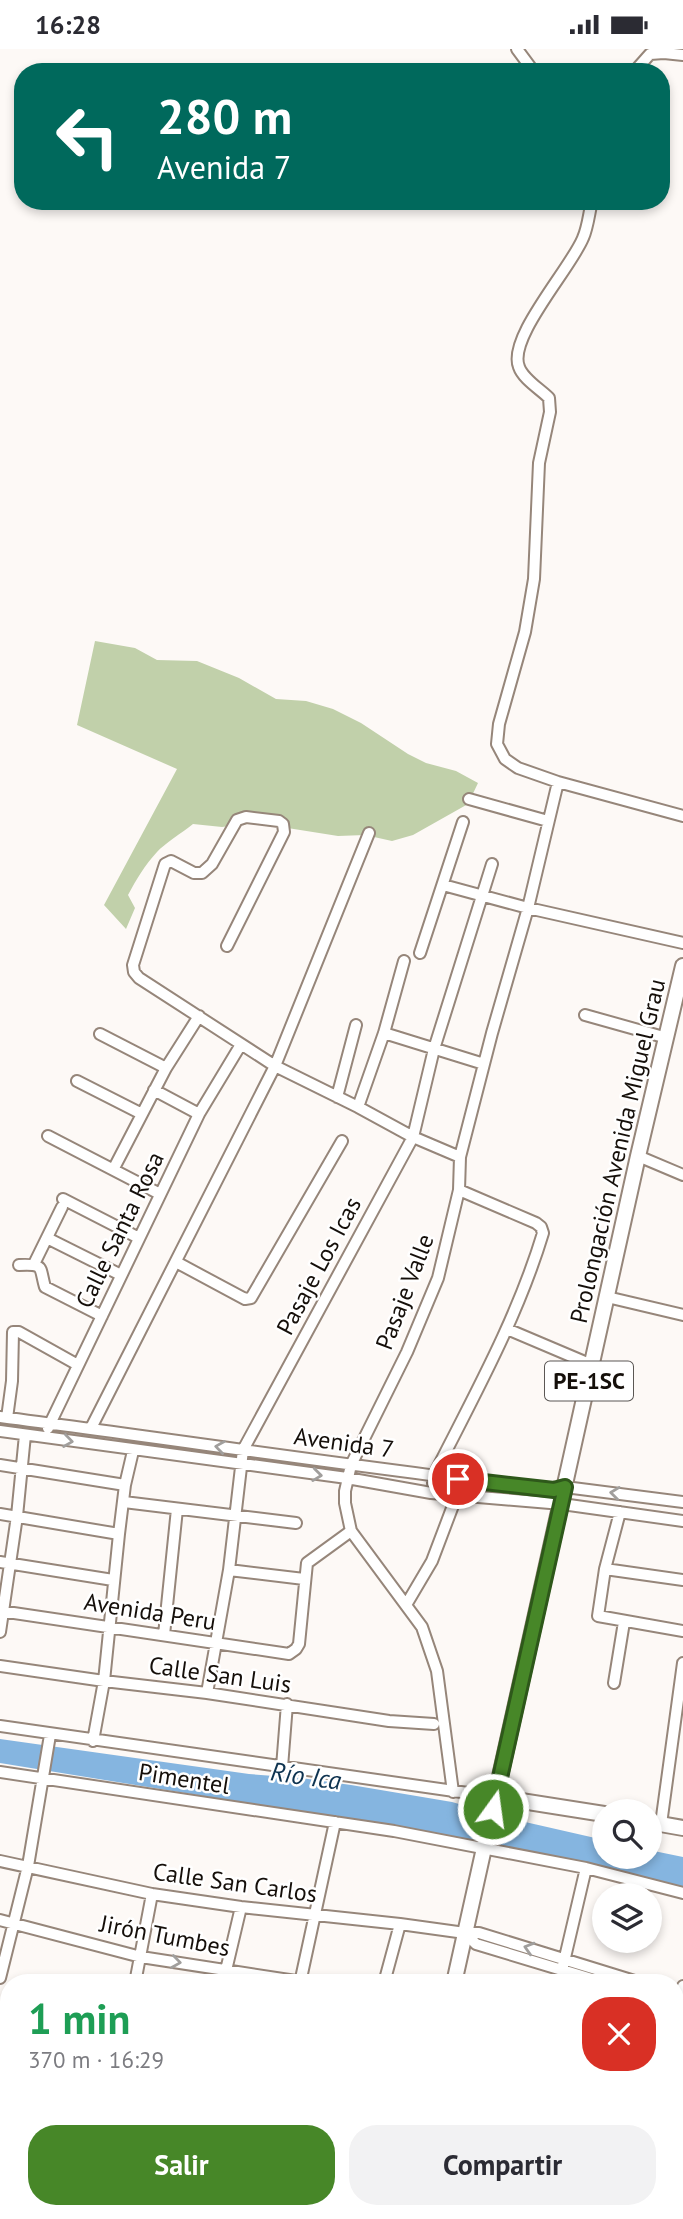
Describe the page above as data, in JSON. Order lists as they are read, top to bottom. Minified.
{"streets":{"main road":["Prolongación Avenida Miguel Grau","PE-1SC"],"street":["Calle Santa Rosa","Pasaje Los Icas","Pasaje Valle","Avenida 7","Avenida Peru","Calle San Luis","Pimentel","Calle San Carlos","Jirón Tumbes"]},"crossings":[["Prolongación Avenida Miguel Grau","Avenida 7"],["Prolongación Avenida Miguel Grau","Pimentel"],["Prolongación Avenida Miguel Grau","Calle San Carlos"],["Calle Santa Rosa","Avenida 7"],["Pasaje Los Icas","Avenida 7"],["Pasaje Los Icas","Avenida Peru"],["Pasaje Los Icas","Calle San Luis"],["Pasaje Valle","Avenida 7"]],"water":["Río Ica"],"page":{"status":"16:28","turn":["280 m","Avenida 7"],"heading":["1 min","370 m · 16:29"],"buttons":["Salir","Compartir"]}}
